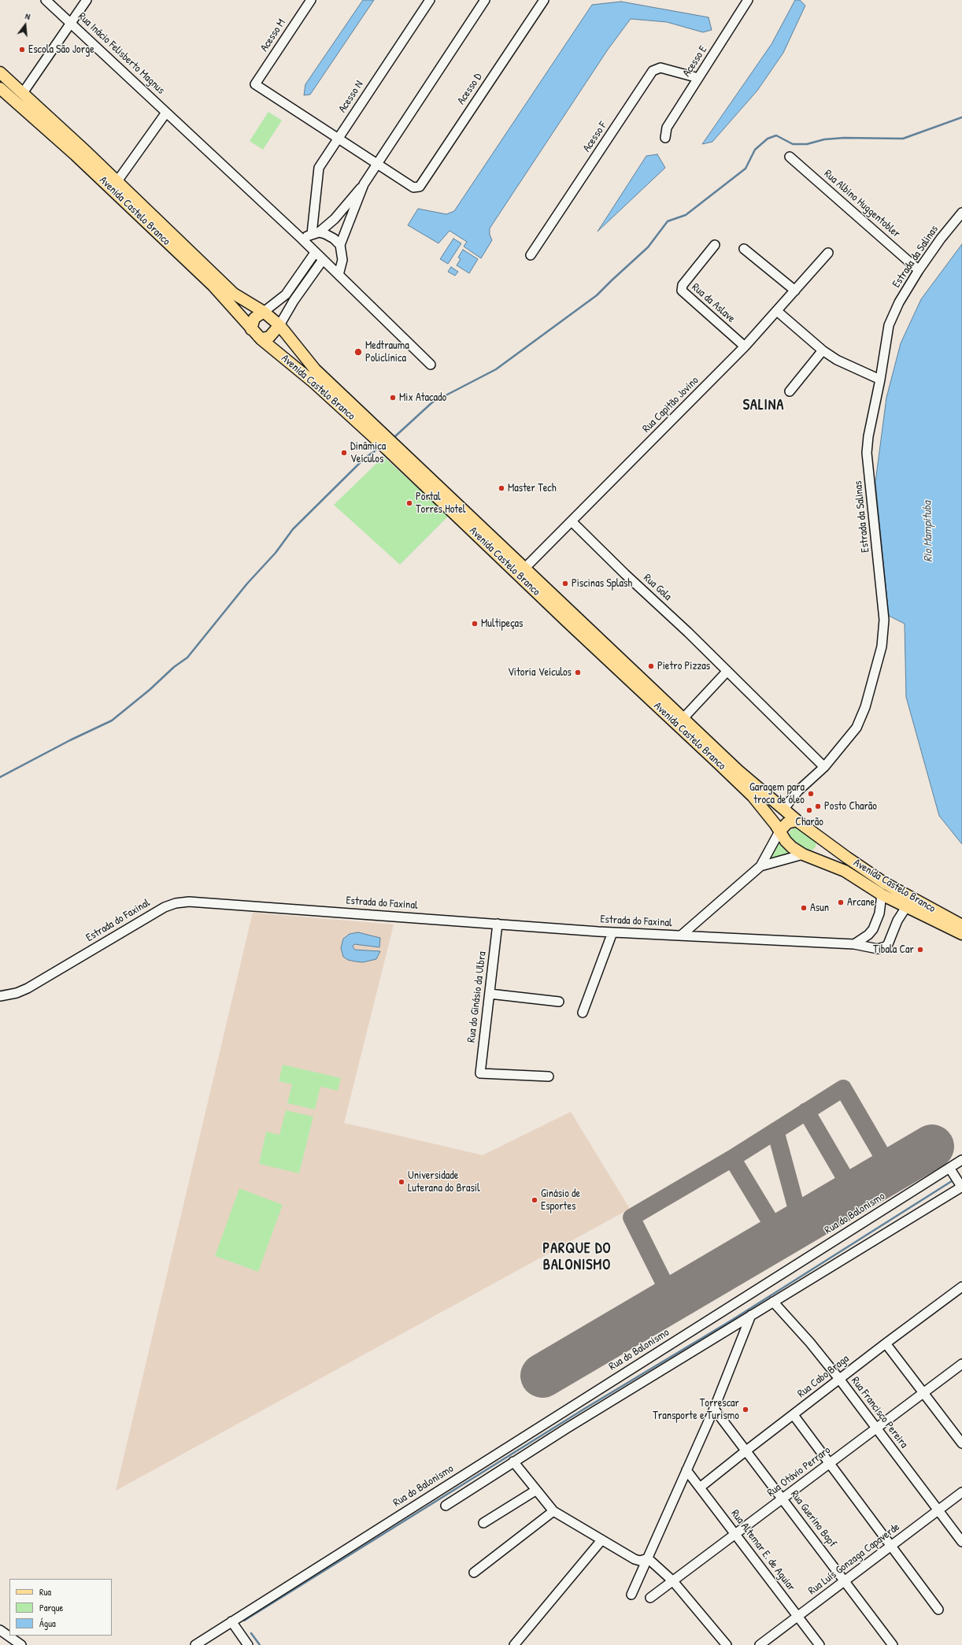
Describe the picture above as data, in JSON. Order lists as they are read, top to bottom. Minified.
{"streets":{"main road":["Avenida Castelo Branco"],"street":["Acesso M","Rua Inácio Felisberto Magnus","Acesso E","Acesso D","Acesso N","Acesso F","Rua Albino Huggentobler","Estrada da Salinas","Rua da Aslave","Rua Capitão Jovino","Rua Gola","Estrada do Faxinal","Rua do Ginásio da Ulbra","Rua do Balonismo","Rua Cabo Braga","Rua Francisco Pereira","Rua Otávio Perraro","Rua Guerino Bopf","Rua Altemar E. de Aguiar","Rua Luís Gonzaga Capaverde"]},"crossings":[["Acesso M","Acesso N"],["Acesso E","Acesso F"],["Rua Albino Huggentobler","Estrada da Salinas"],["Avenida Castelo Branco","Estrada da Salinas"],["Avenida Castelo Branco","Rua Capitão Jovino"],["Estrada da Salinas","Rua Gola"],["Rua da Aslave","Rua Capitão Jovino"],["Rua Capitão Jovino","Rua Gola"],["Estrada do Faxinal","Rua do Ginásio da Ulbra"],["Rua Cabo Braga","Rua Francisco Pereira"],["Rua Cabo Braga","Rua Guerino Bopf"],["Rua Cabo Braga","Rua Altemar E. de Aguiar"],["Rua Francisco Pereira","Rua Otávio Perraro"],["Rua Francisco Pereira","Rua Luís Gonzaga Capaverde"],["Rua Otávio Perraro","Rua Guerino Bopf"],["Rua Otávio Perraro","Rua Altemar E. de Aguiar"],["Rua Guerino Bopf","Rua Luís Gonzaga Capaverde"],["Rua Altemar E. de Aguiar","Rua Luís Gonzaga Capaverde"]],"districts":["SALINA","PARQUE DO BALONISMO"],"water":["Rio Mampituba"],"places":["Escola São Jorge","Medtrauma Policlínica","Mix Atacado","Dinâmica Veículos","Master Tech","Portal Torres Hotel","Piscinas Splash","Multipeças","Pietro Pizzas","Vitoria Veículos","Garagem para troca de óleo","Posto Charão","Charão","Arcane","Asun","Tibala Car","Universidade Luterana do Brasil","Ginásio de Esportes","Torrescar Transporte e Turismo"],"legend":["Rua","Parque","Água"],"north":"top"}
